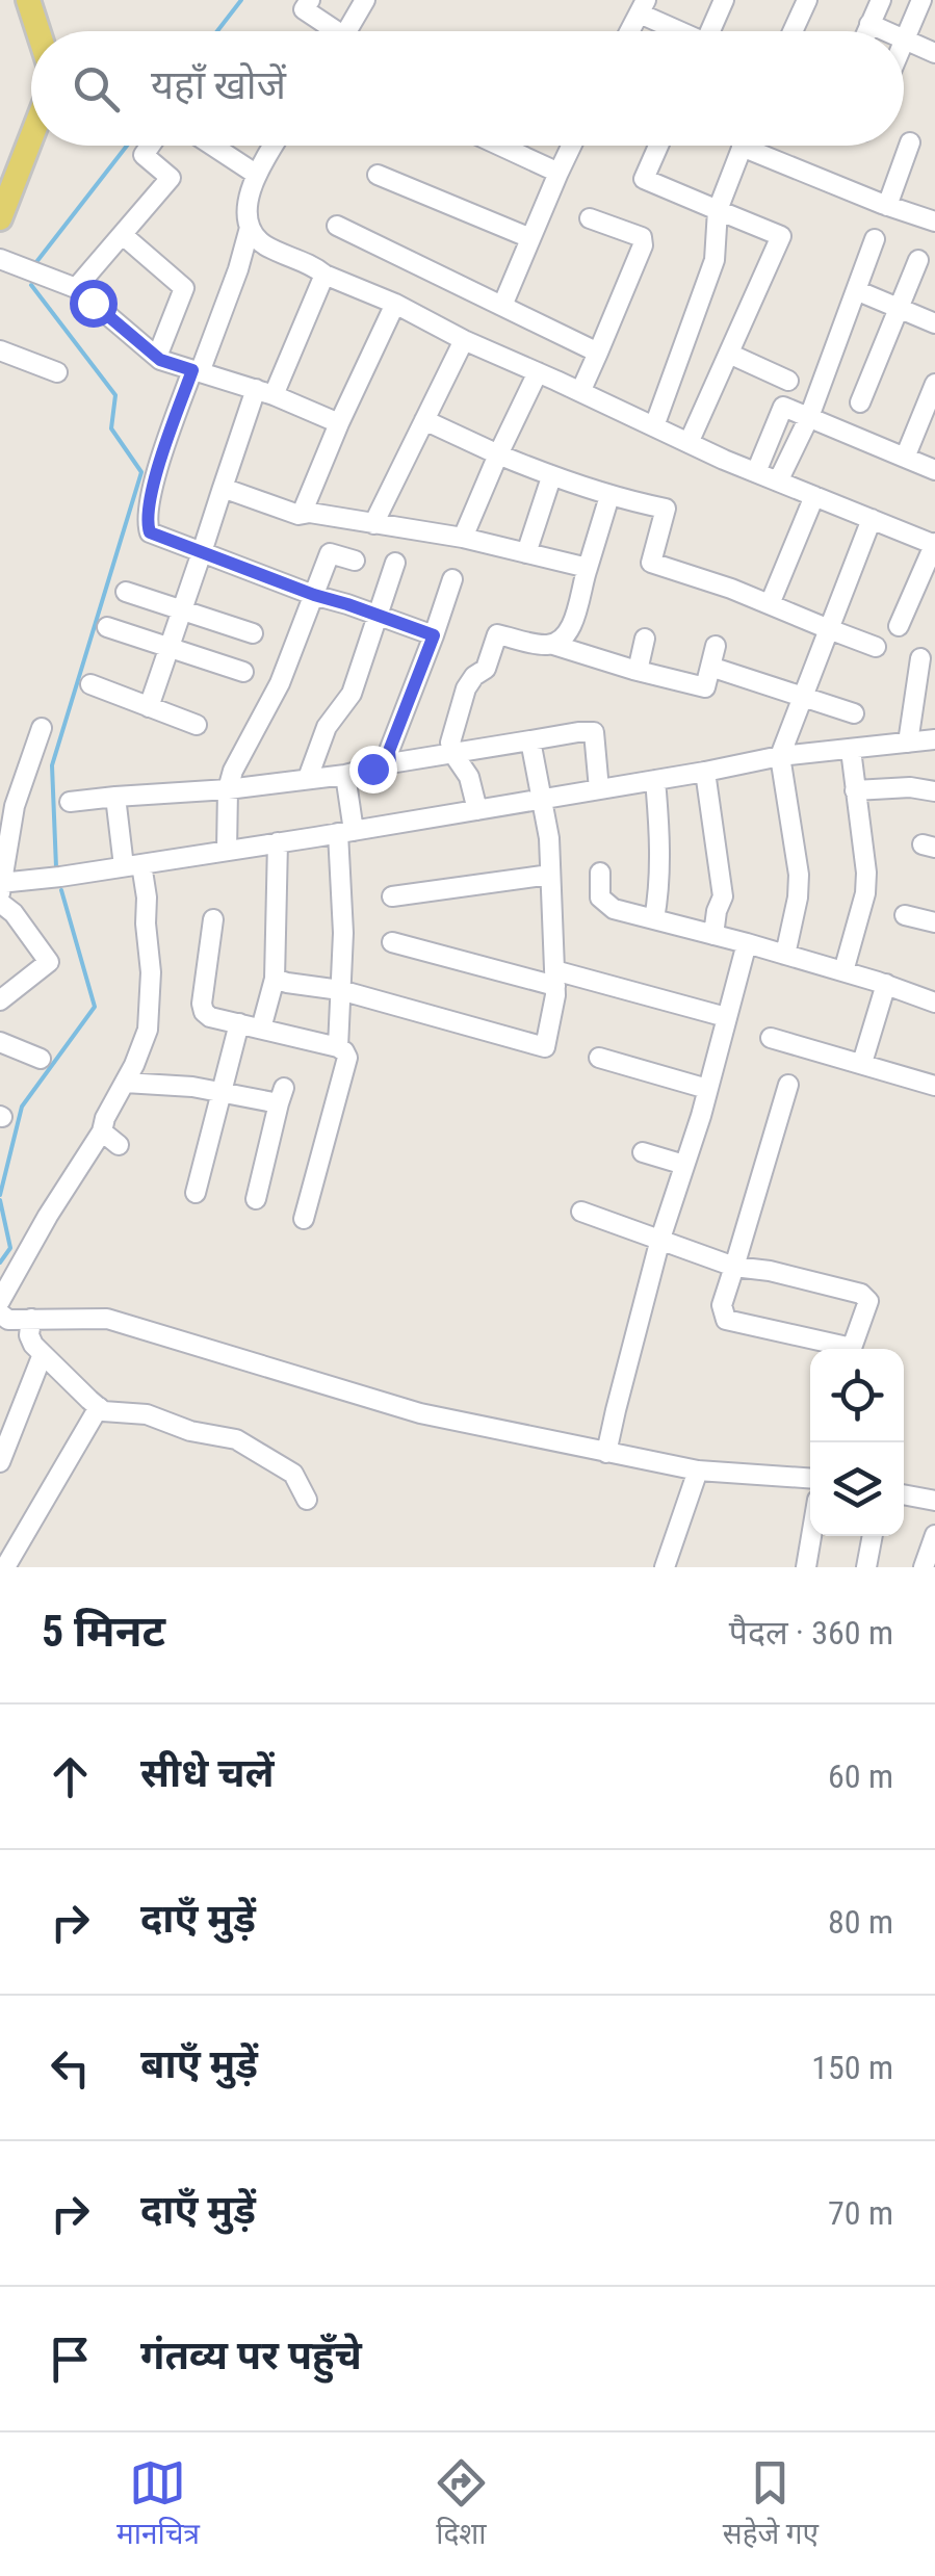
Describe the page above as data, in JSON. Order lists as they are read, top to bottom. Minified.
{"page":{"search":"यहाँ खोजें","heading":["5 मिनट","पैदल · 360 m"],"list":[["सीधे चलें","60 m"],["दाएँ मुड़ें","80 m"],["बाएँ मुड़ें","150 m"],["दाएँ मुड़ें","70 m"],"गंतव्य पर पहुँचे"],"nav":["मानचित्र","दिशा","सहेजे गए"]}}
